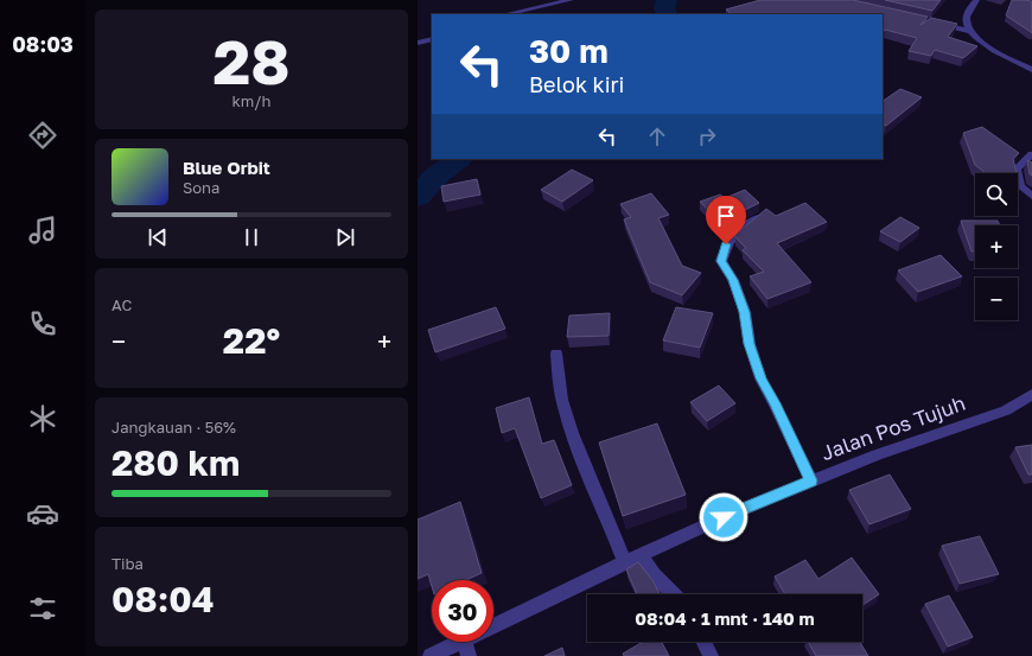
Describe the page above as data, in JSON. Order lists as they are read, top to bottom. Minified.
{"streets":{"street":["Jalan Pos Tujuh"]},"page":{"tabs":"08:03","tile":[["28","km/h"],"AC",["Jangkauan · 56%","280 km"],["Tiba","08:04"]],"turn":["30 m","Belok kiri"],"song":["Blue Orbit","Sona"],"map_buttons":["+","−"],"heat":["−","22°","+"],"limit":"30","trip":"08:04 · 1 mnt · 140 m"}}
